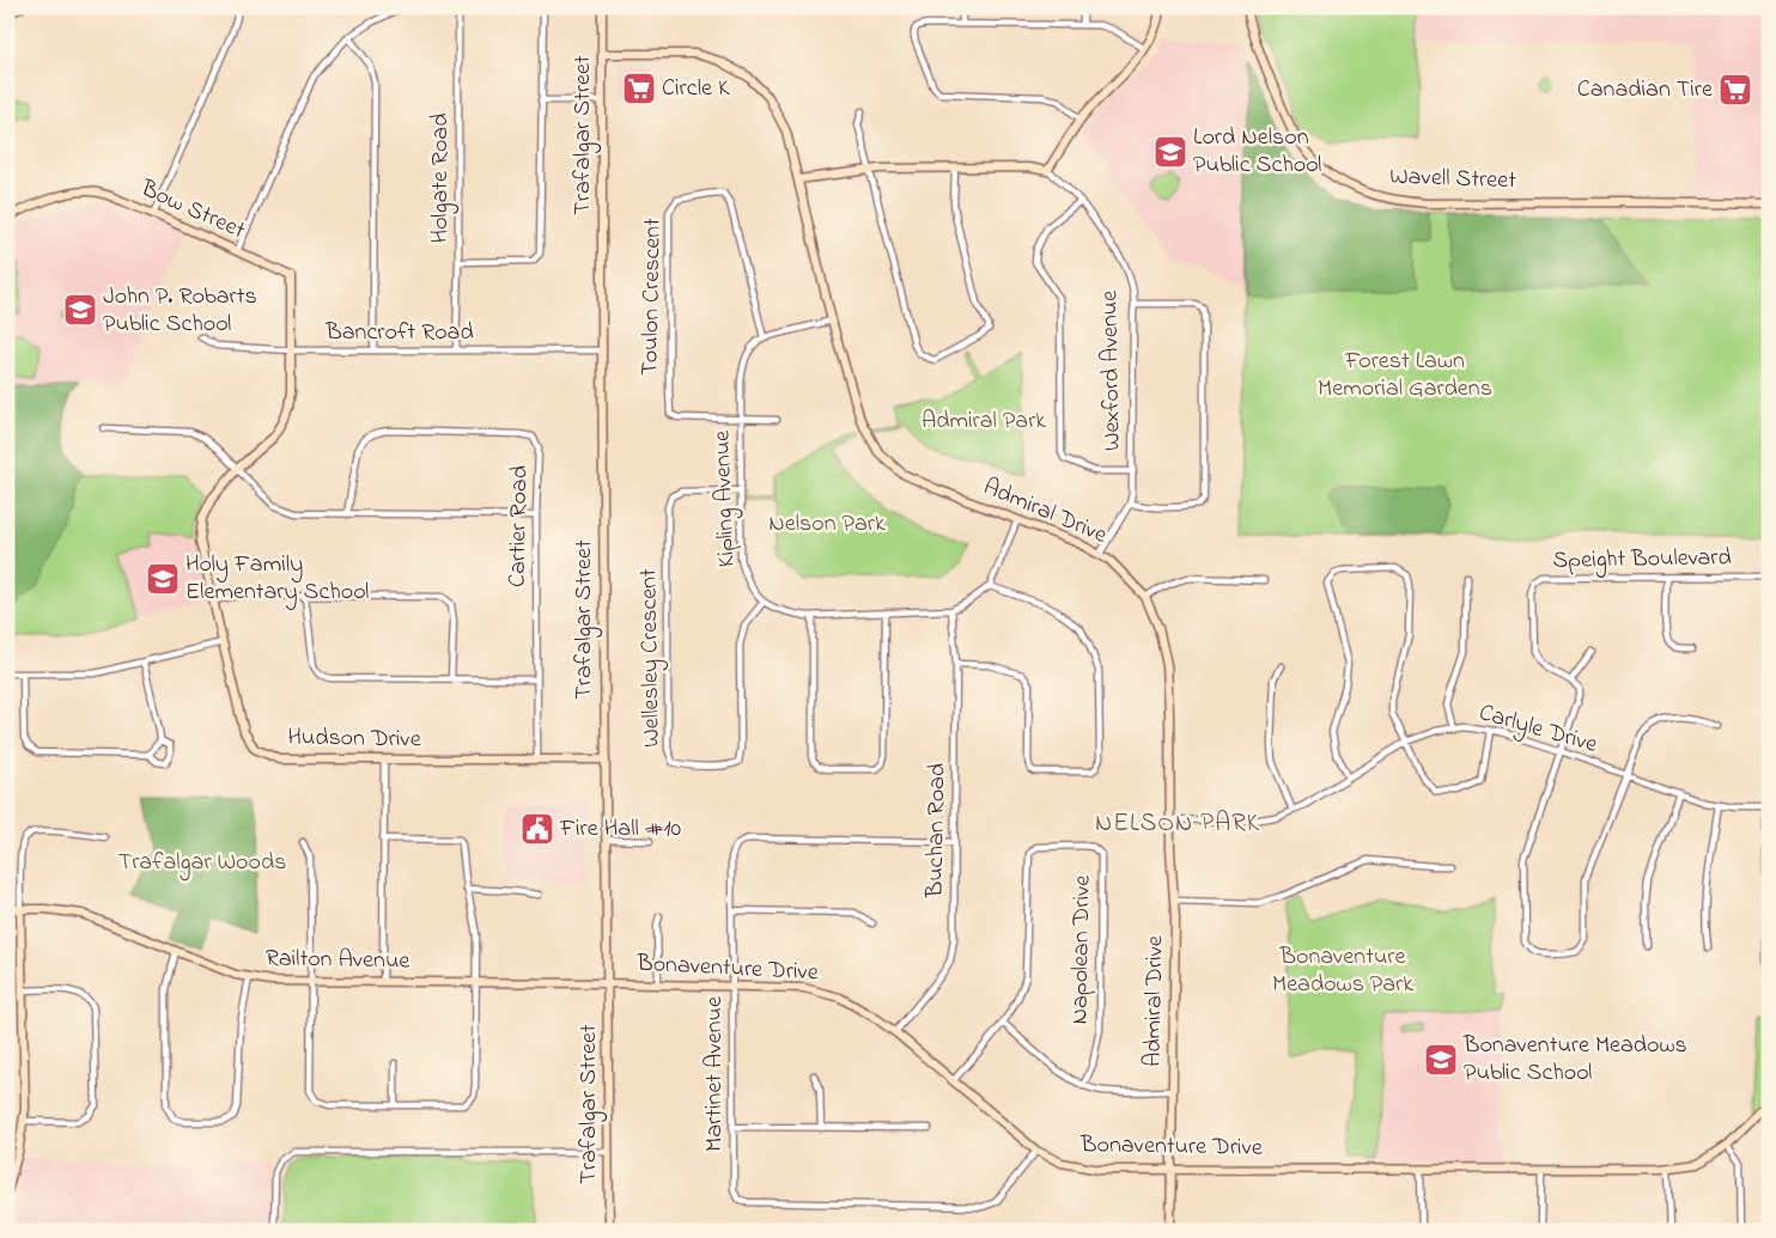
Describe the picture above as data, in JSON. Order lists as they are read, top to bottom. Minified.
{"streets":{"street":["Trafalgar Street","Holgate Road","Wavell Street","Bow Street","Toulon Crescent","Bancroft Road","Wexford Avenue","Kipling Avenue","Admiral Drive","Cartier Road","Speight Boulevard","Wellesley Crescent","Carlyle Drive","Hudson Drive","Buchan Road","Napolean Drive","Railton Avenue","Bonaventure Drive","Martinet Avenue"]},"crossings":[["Trafalgar Street","Bancroft Road"],["Trafalgar Street","Admiral Drive"],["Trafalgar Street","Hudson Drive"],["Trafalgar Street","Railton Avenue"],["Trafalgar Street","Bonaventure Drive"],["Holgate Road","Bancroft Road"],["Bow Street","Bancroft Road"],["Bow Street","Hudson Drive"],["Toulon Crescent","Kipling Avenue"],["Bancroft Road","Hudson Drive"],["Wexford Avenue","Admiral Drive"],["Kipling Avenue","Admiral Drive"],["Kipling Avenue","Wellesley Crescent"],["Kipling Avenue","Buchan Road"],["Admiral Drive","Carlyle Drive"],["Admiral Drive","Bonaventure Drive"],["Cartier Road","Hudson Drive"],["Buchan Road","Bonaventure Drive"],["Buchan Road","Martinet Avenue"],["Napolean Drive","Bonaventure Drive"],["Railton Avenue","Bonaventure Drive"],["Bonaventure Drive","Martinet Avenue"]],"districts":["NELSON PARK"],"parks":["Forest Lawn Memorial Gardens","Admiral Park","Nelson Park","Trafalgar Woods","Bonaventure Meadows Park"],"places":{"supermarket":["Circle K","Canadian Tire"],"school or university":["Lord Nelson Public School","John P. Robarts Public School","Holy Family Elementary School","Bonaventure Meadows Public School"],"public building":["Fire Hall #10"]}}
